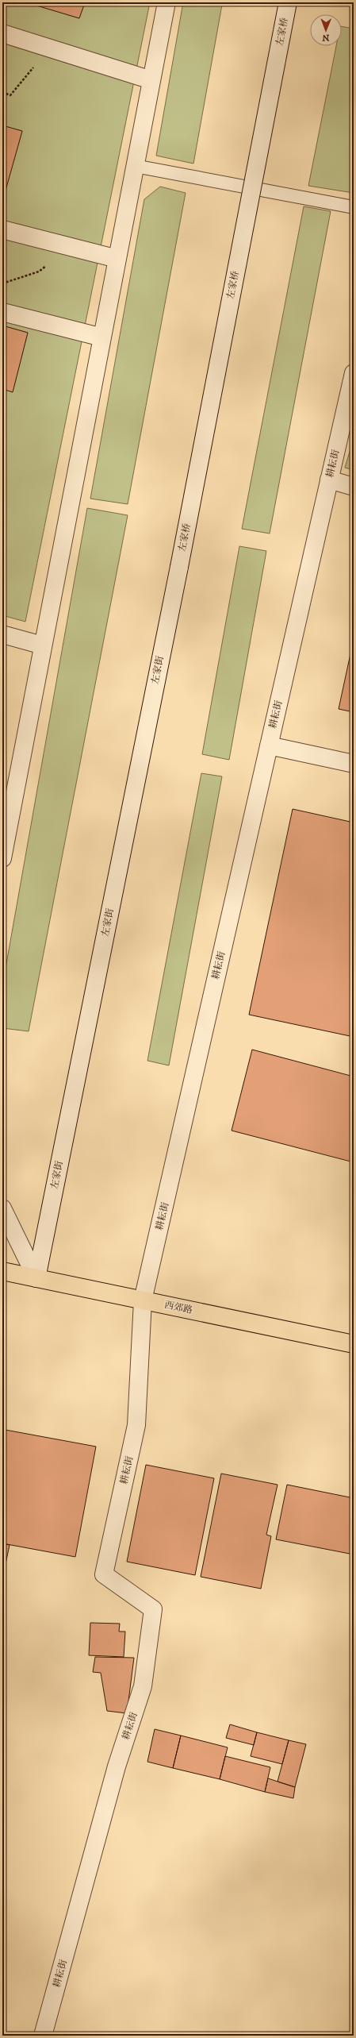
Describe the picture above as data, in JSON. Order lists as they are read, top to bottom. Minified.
{"streets":{"main road":["西郊路"],"street":["左家桥","耕耘街","左家街"]},"crossings":[["左家桥","左家街"],["耕耘街","西郊路"],["左家街","西郊路"]],"north":"bottom"}
